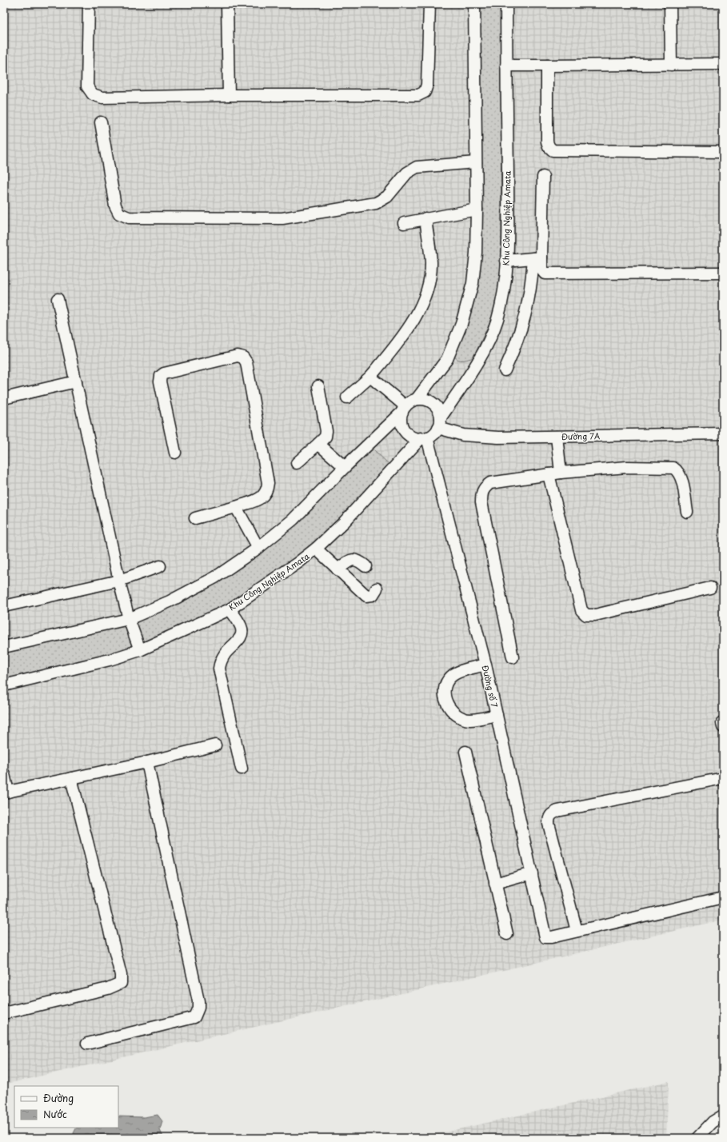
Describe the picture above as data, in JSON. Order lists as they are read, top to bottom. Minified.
{"streets":{"street":["Khu Công Nghiệp Amata","Đường 7A","Đường số 7"]},"crossings":[["Khu Công Nghiệp Amata","Đường 7A"],["Khu Công Nghiệp Amata","Đường số 7"],["Đường 7A","Đường số 7"]],"legend":["Đường","Nước"]}
